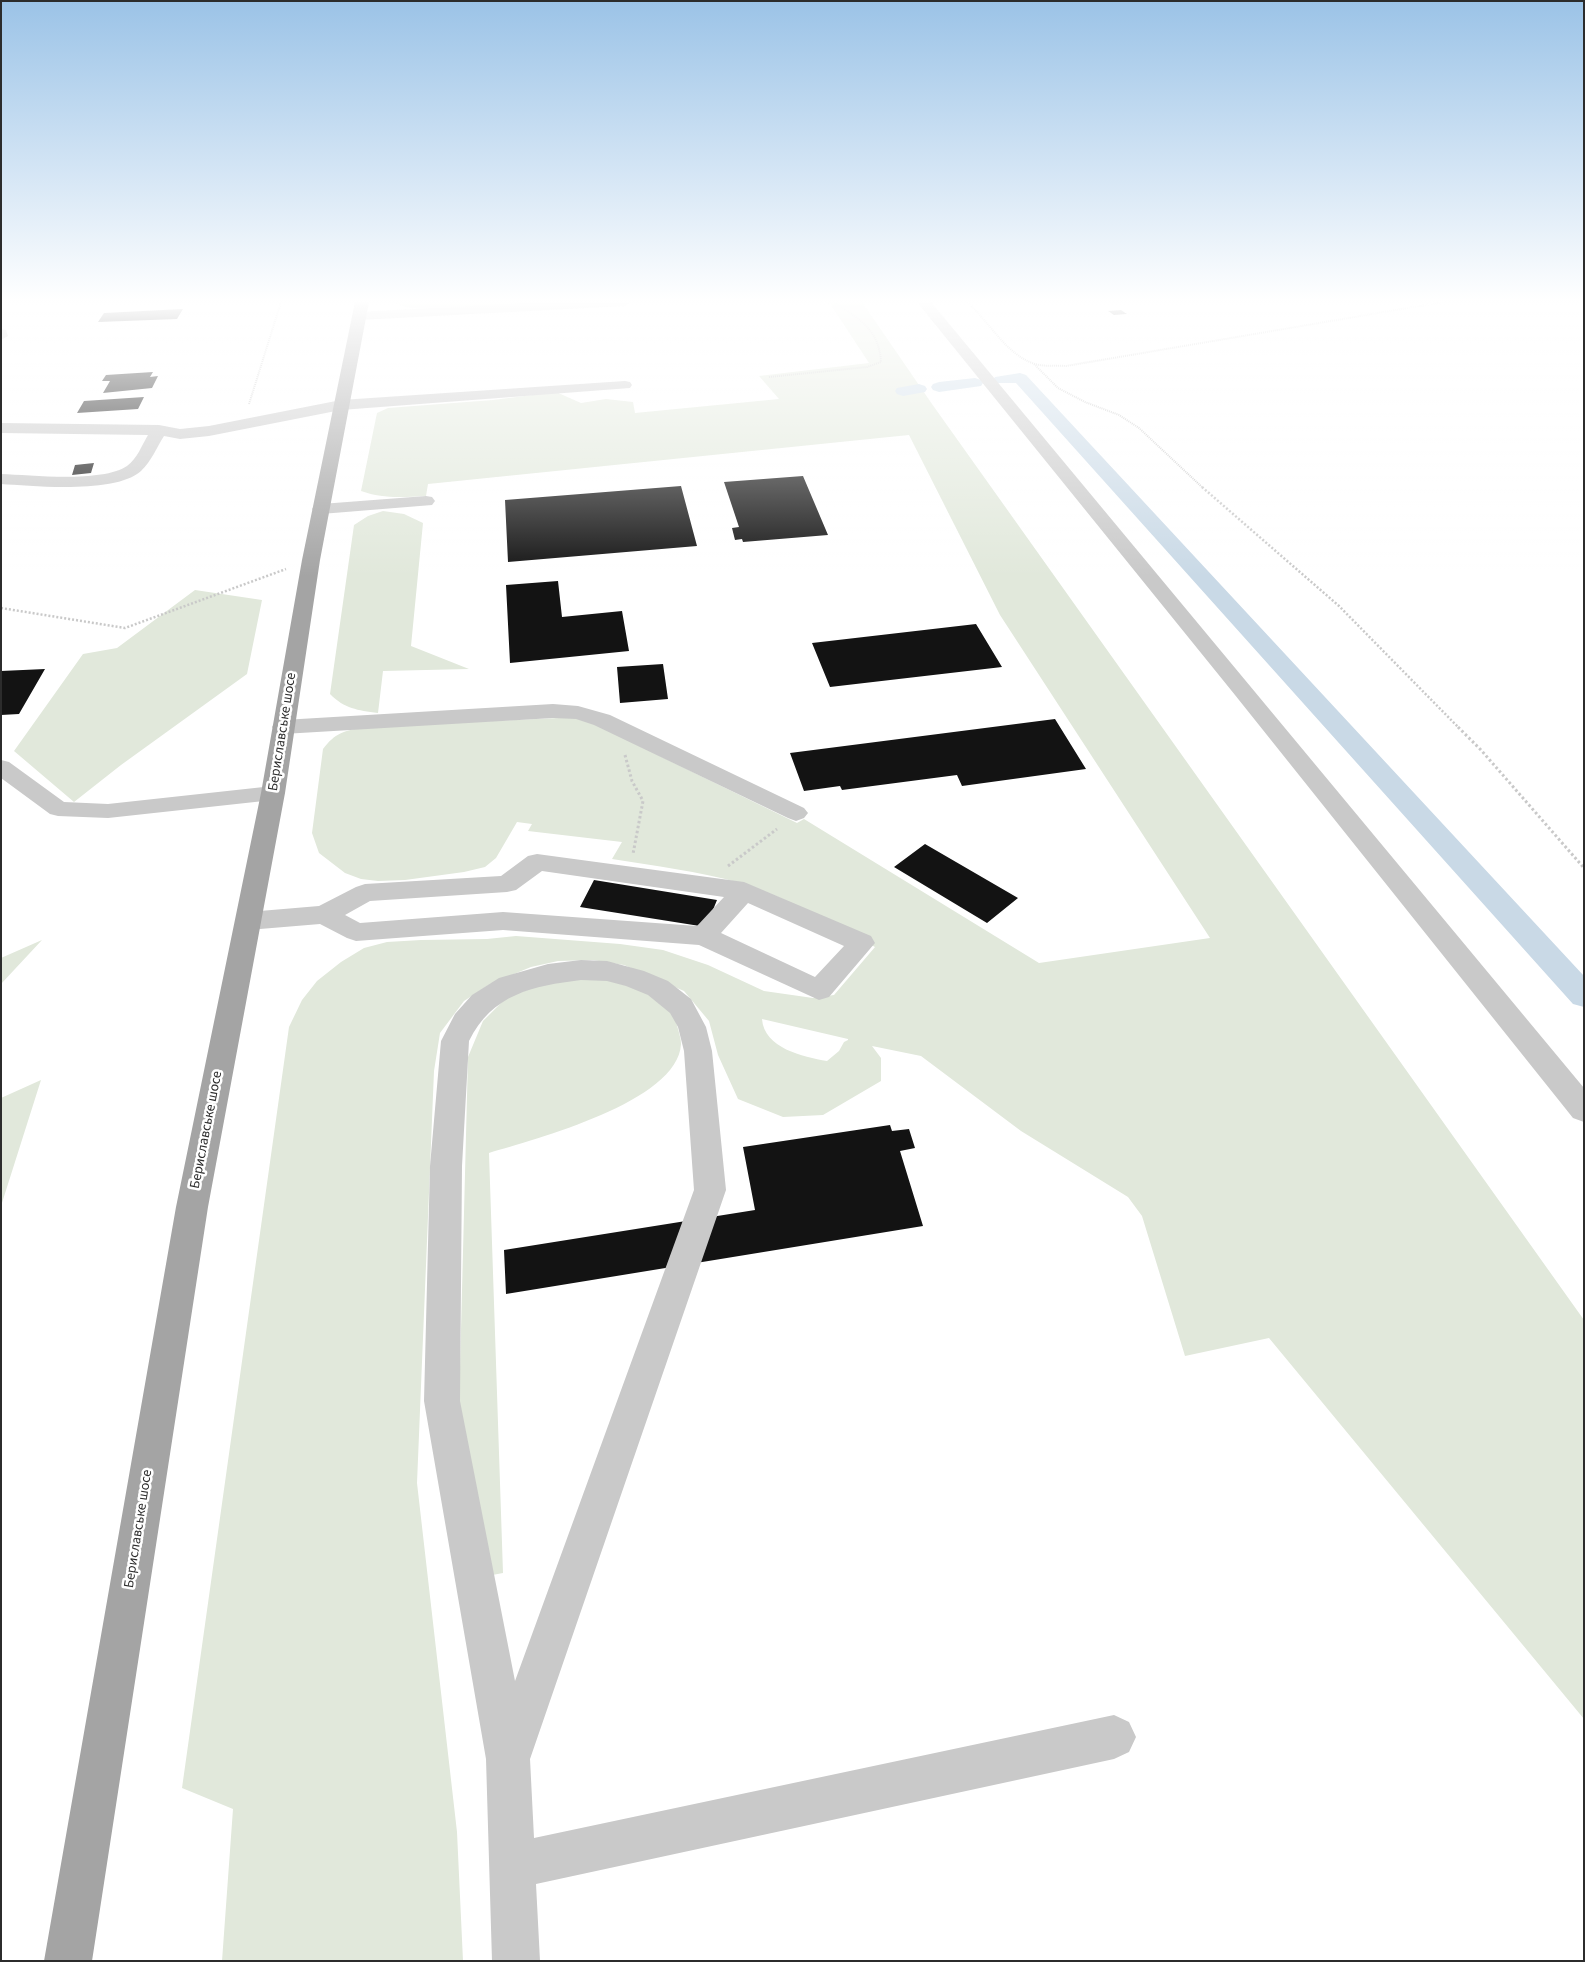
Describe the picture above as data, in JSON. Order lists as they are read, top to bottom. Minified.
{"streets":{"main road":["Бериславське шосе"]}}
